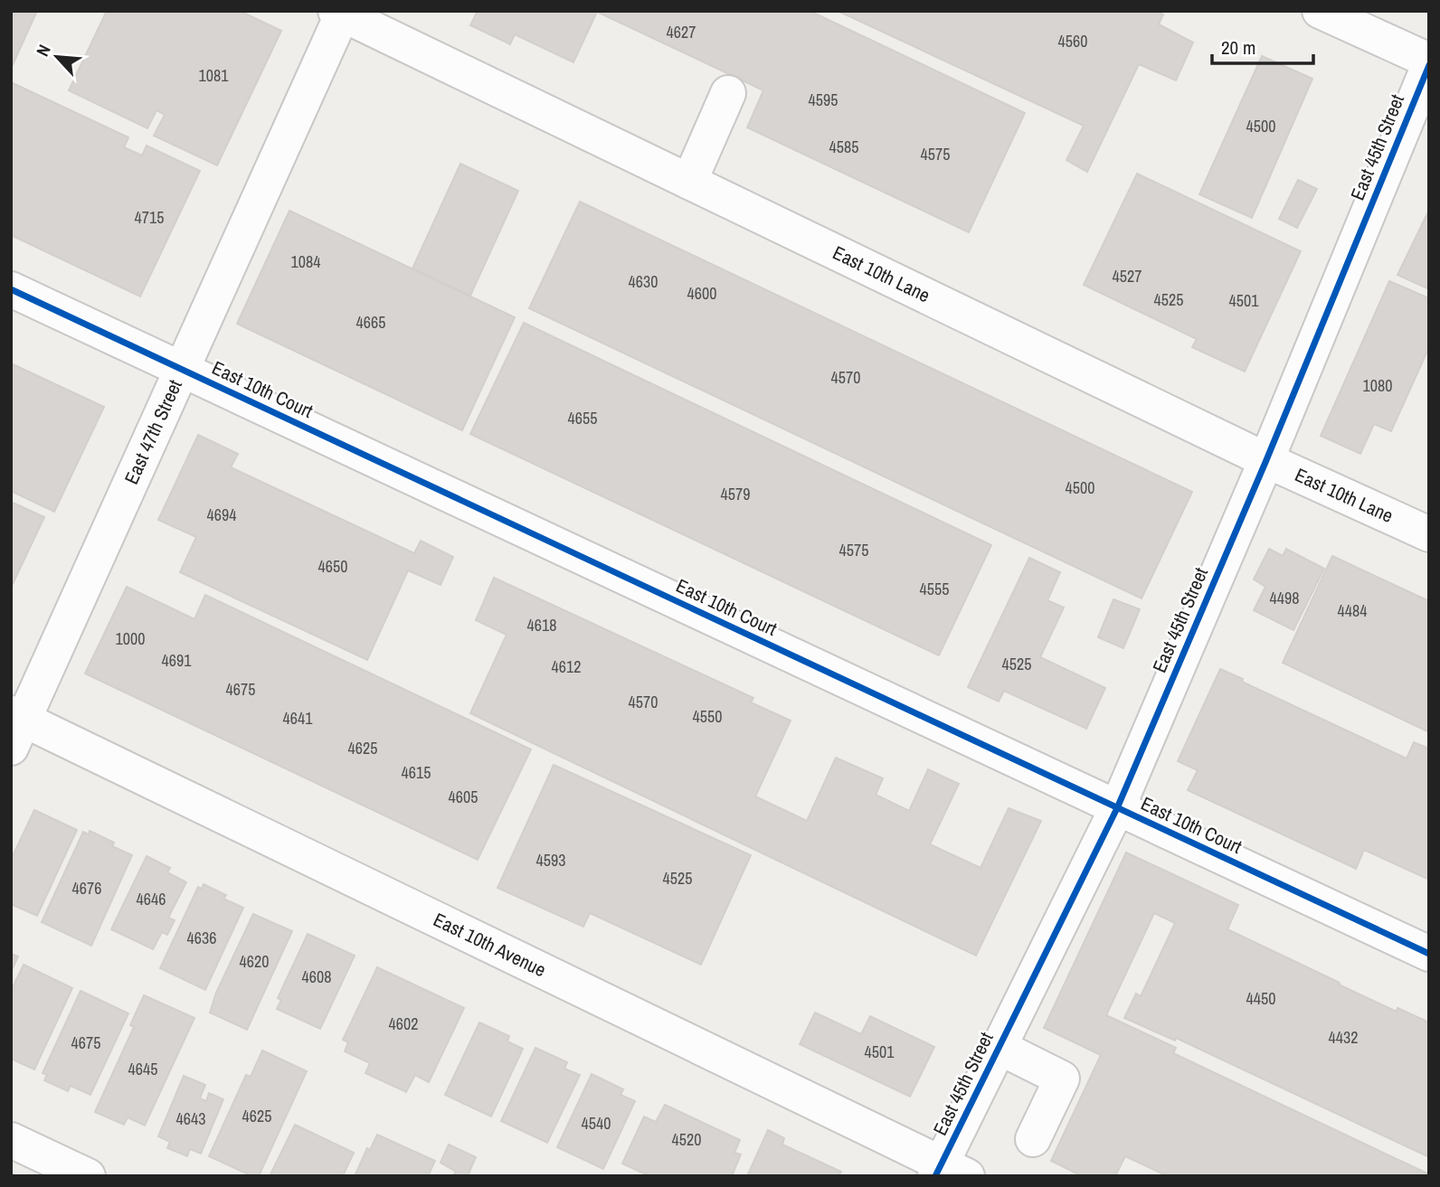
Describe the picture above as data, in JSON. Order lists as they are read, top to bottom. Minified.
{"streets":{"street":["East 45th Street","East 10th Lane","East 10th Court","East 47th Street","East 10th Avenue"]},"crossings":[["East 45th Street","East 10th Lane"],["East 45th Street","East 10th Court"],["East 45th Street","East 10th Avenue"],["East 10th Lane","East 47th Street"],["East 10th Court","East 47th Street"],["East 47th Street","East 10th Avenue"]],"house_numbers":["4627","4560","1081","4595","4500","4585","4575","4715","1084","4527","4630","4600","4525","4501","4665","4570","1080","4655","4500","4579","4694","4575","4650","4555","4498","4484","4618","1000","4691","4525","4612","4675","4570","4550","4641","4625","4615","4605","4593","4525","4676","4646","4636","4620","4608","4450","4602","4432","4675","4501","4645","4625","4643","4540","4520"],"scale_bar":"20 m","north":"top left"}
